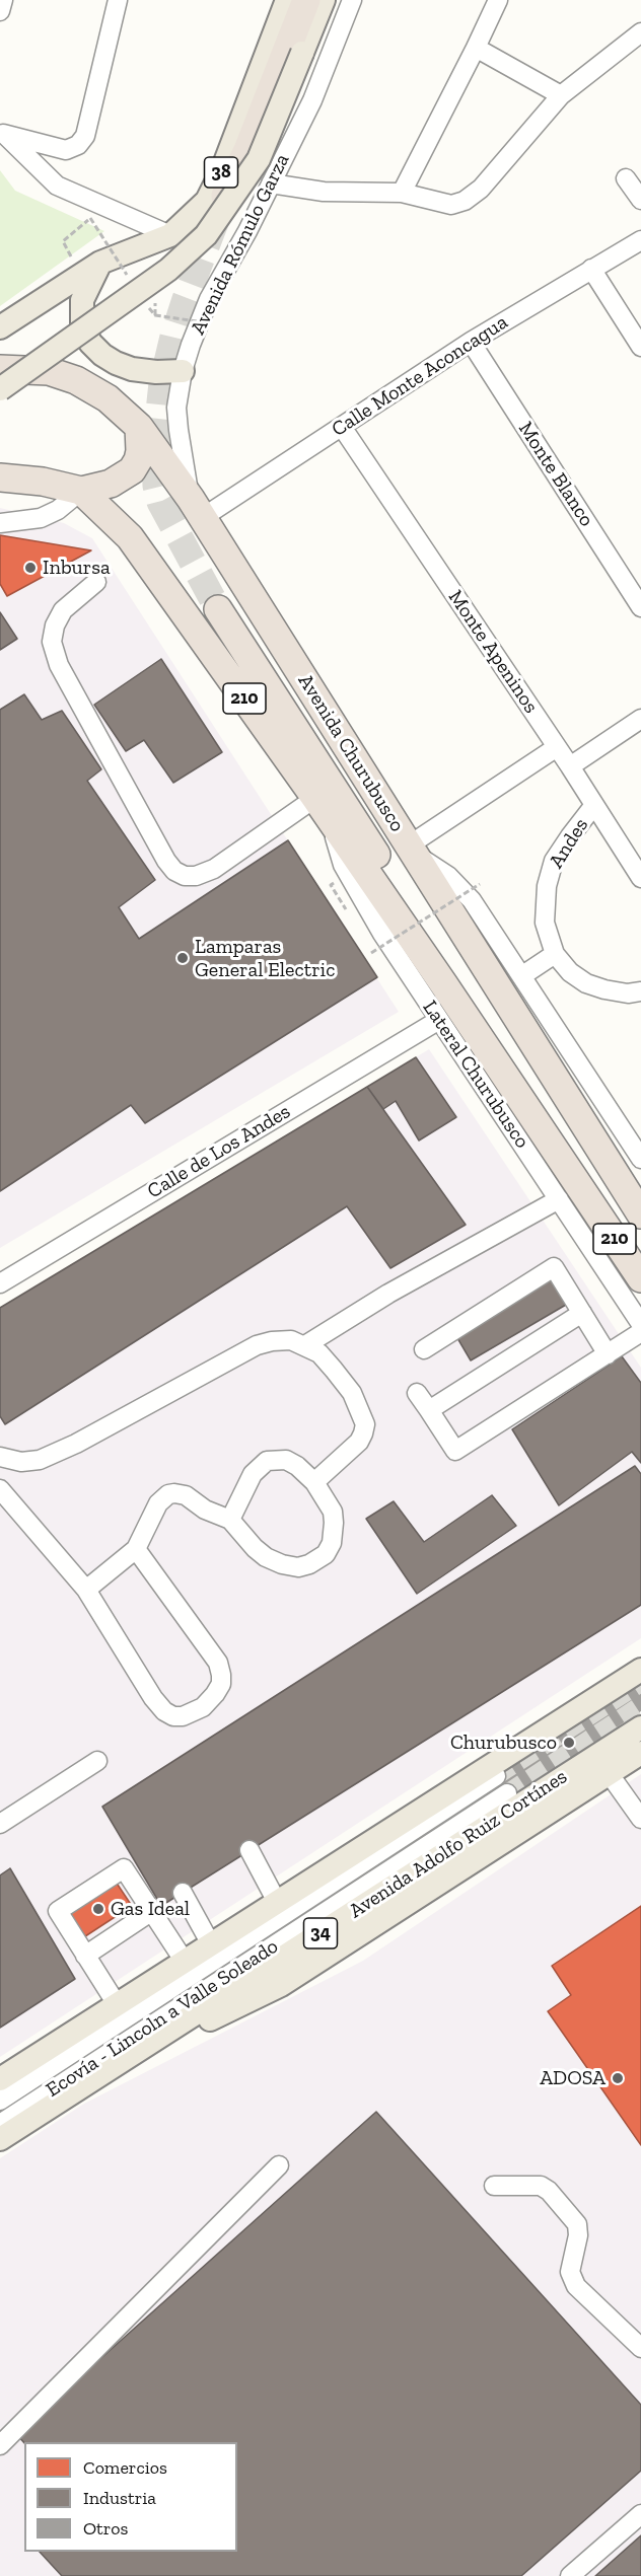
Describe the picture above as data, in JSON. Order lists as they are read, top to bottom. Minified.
{"streets":{"highway":["210","Avenida Churubusco"],"main road":["38","Avenida Rómulo Garza","Avenida Adolfo Ruiz Cortínes","34"],"street":["Calle Monte Aconcagua","Monte Blanco","Monte Apeninos","Andes","Lateral Churubusco","Calle de Los Andes","Ecovía - Lincoln a Valle Soleado"]},"crossings":[["Avenida Rómulo Garza","Calle Monte Aconcagua"],["Avenida Rómulo Garza","Avenida Churubusco"],["Calle Monte Aconcagua","Monte Blanco"],["Calle Monte Aconcagua","Monte Apeninos"],["Calle Monte Aconcagua","Avenida Churubusco"],["Monte Apeninos","Andes"],["210","Lateral Churubusco"],["Lateral Churubusco","Calle de Los Andes"]],"places":["Inbursa","Lamparas General Electric","Churubusco","Gas Ideal","ADOSA"],"legend":["Comercios","Industria","Otros"]}
